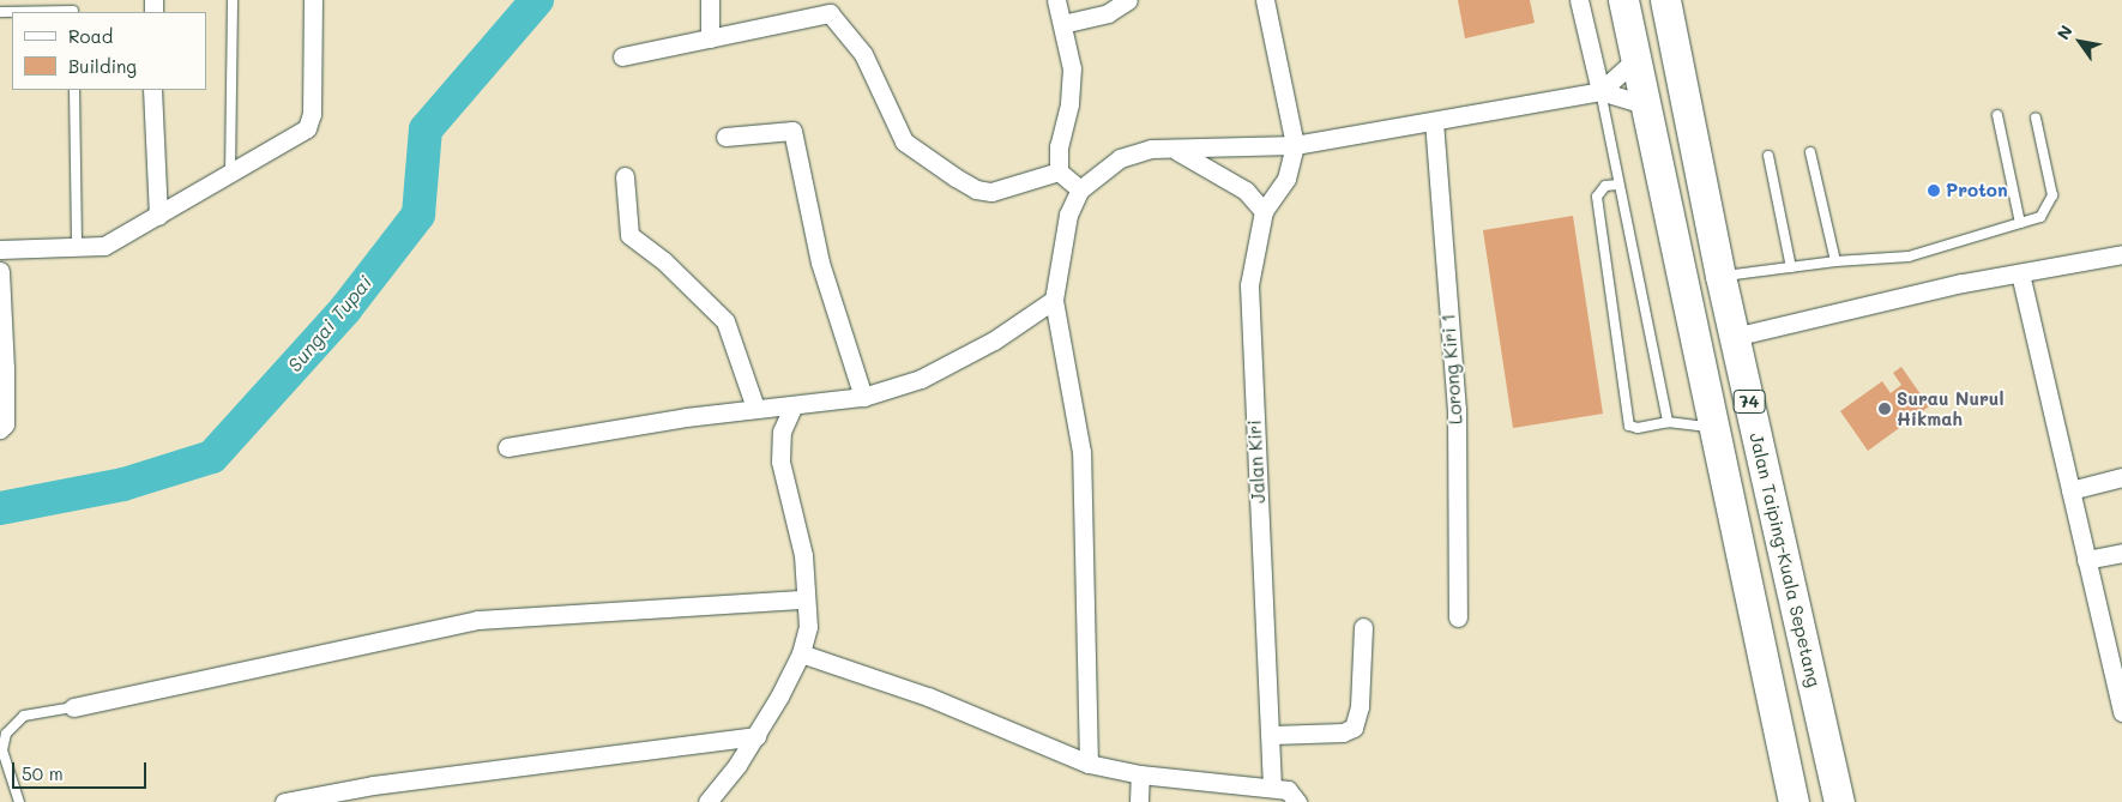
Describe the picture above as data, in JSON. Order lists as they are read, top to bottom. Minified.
{"streets":{"main road":["74","Jalan Taiping-Kuala Sepetang"],"street":["Lorong Kiri 1","Jalan Kiri"]},"water":["Sungai Tupai"],"places":["Proton","Surau Nurul Hikmah"],"legend":["Road","Building"],"scale_bar":"50 m","north":"top left"}
